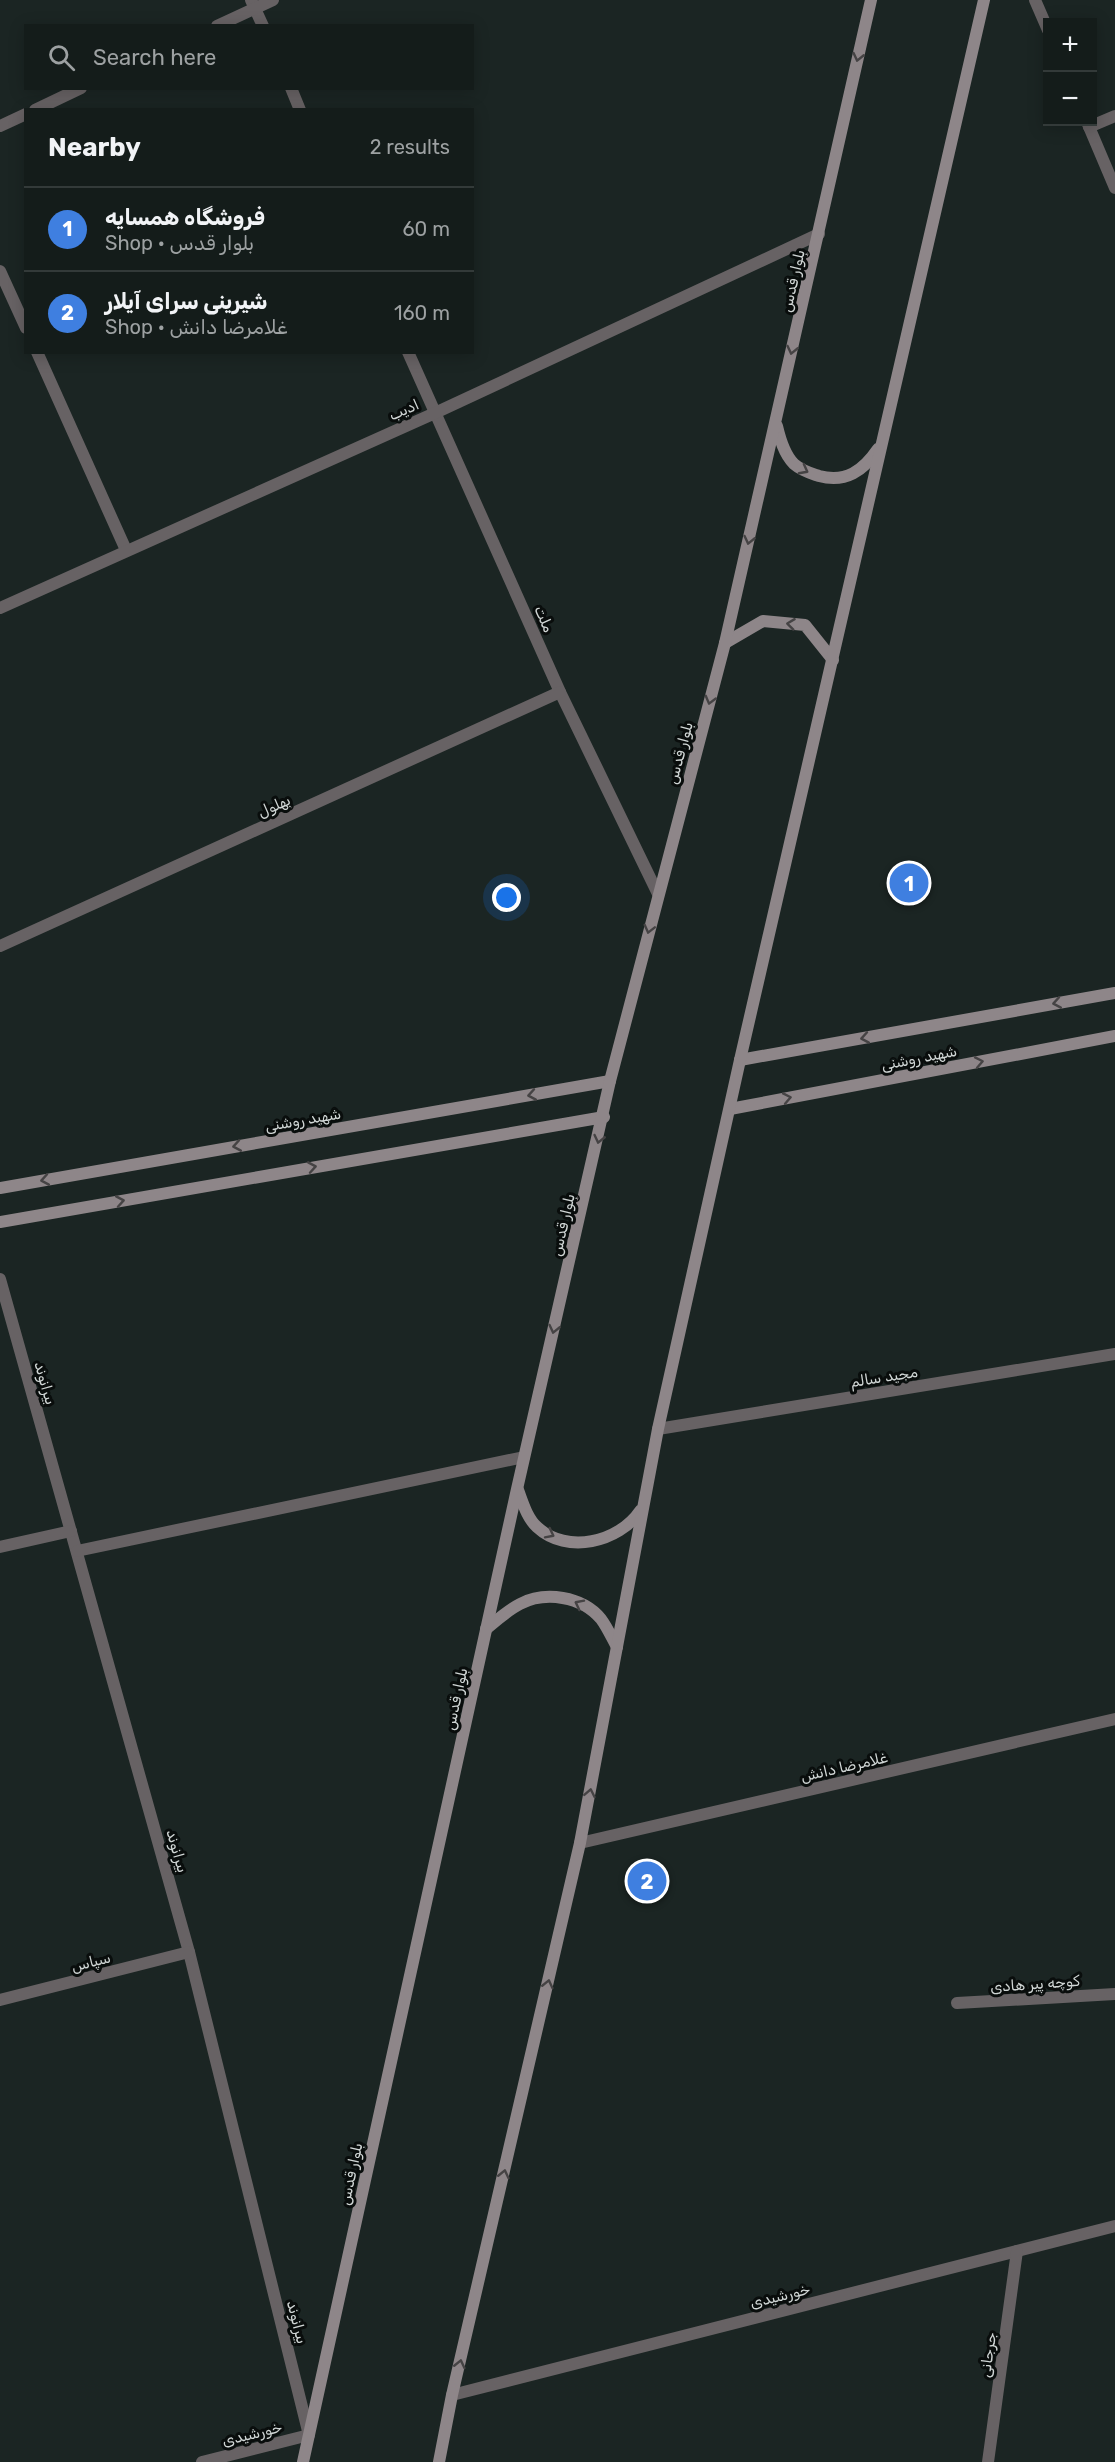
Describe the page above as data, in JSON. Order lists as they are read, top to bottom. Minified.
{"streets":{"main road":["بلوار قدس","شهید روشنی"],"street":["ادیب","ملت","بهلول","مجید سالم","بیرانوند","غلامرضا دانش","سپاس","کوچه پیر هادی","خورشیدی","جرجانی"]},"crossings":[["بلوار قدس","ادیب"],["بلوار قدس","ملت"],["بلوار قدس","شهید روشنی"],["بلوار قدس","بیرانوند"],["بلوار قدس","خورشیدی"],["ادیب","ملت"],["ملت","بهلول"],["بیرانوند","سپاس"],["بیرانوند","خورشیدی"],["خورشیدی","جرجانی"]],"one_way":["بلوار قدس"],"page":{"map_buttons":["+","−"],"search":"Search here","heading":["Nearby","2 results"],"list":[{"mark":"1","name":"فروشگاه همسایه","note":"Shop · بلوار قدس","value":"60 m"},{"mark":"2","name":"شیرینی سرای آیلار","note":"Shop · غلامرضا دانش","value":"160 m"}],"pins":["1","2"]}}
